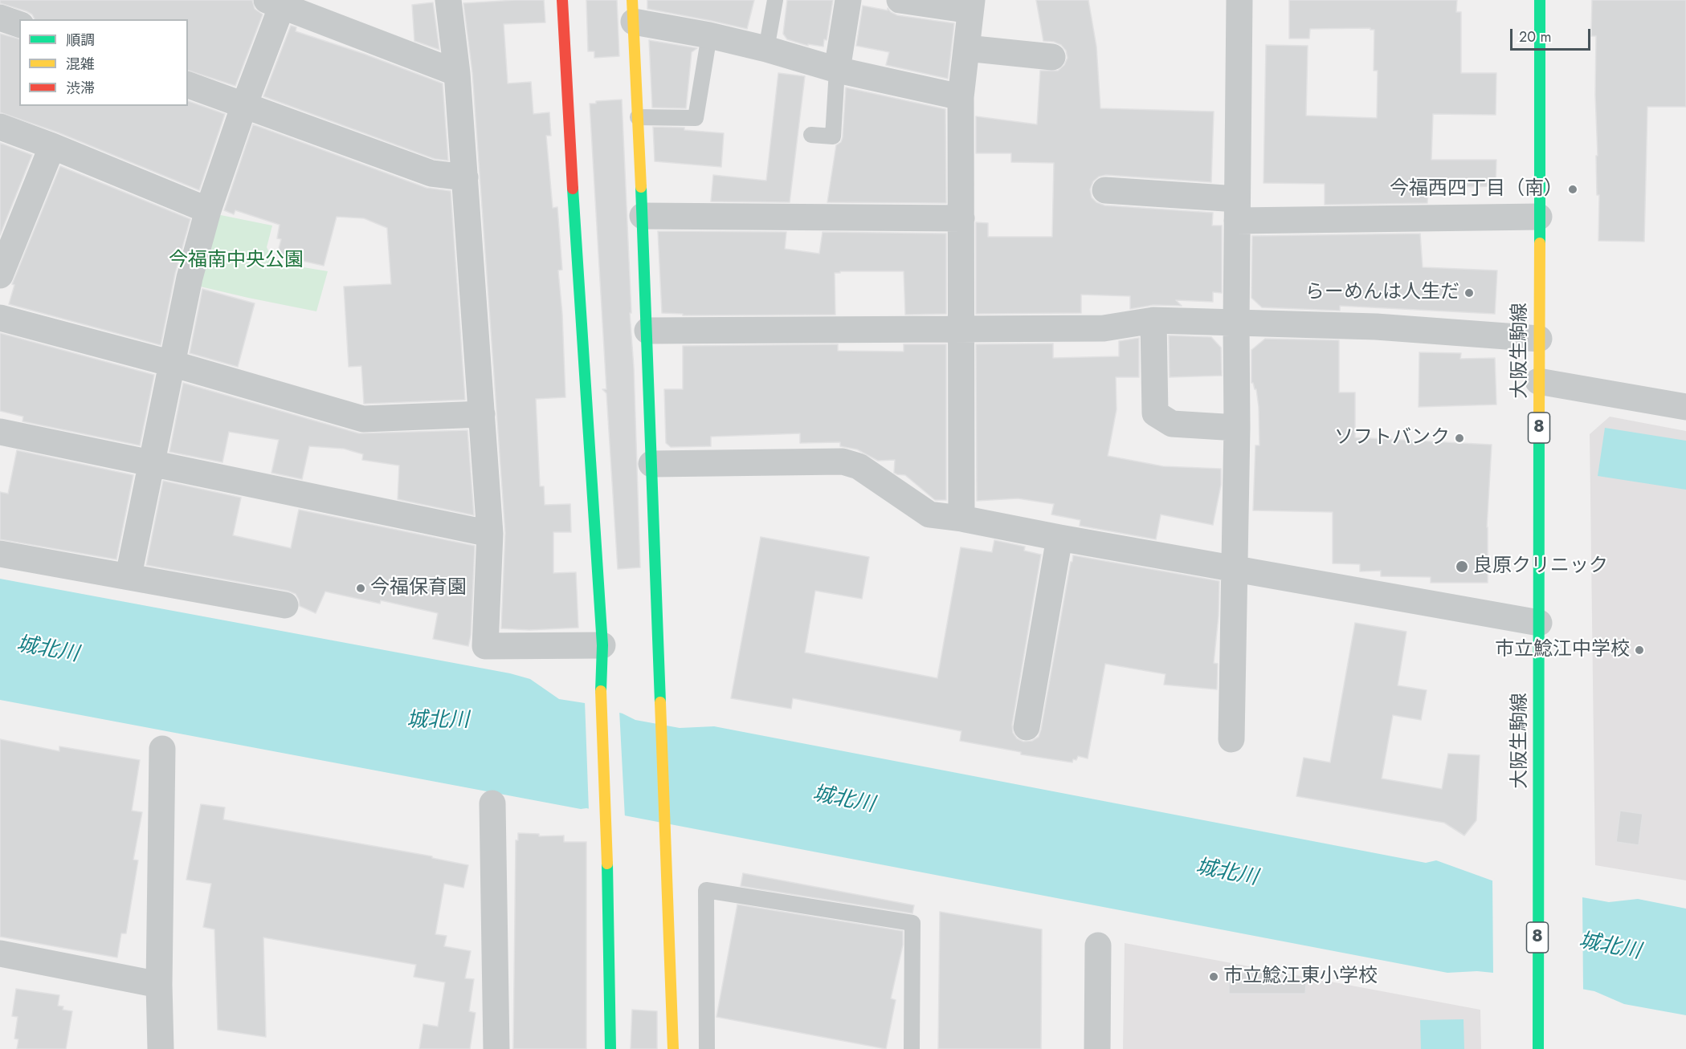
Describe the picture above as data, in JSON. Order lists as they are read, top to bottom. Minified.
{"streets":{"street":["大阪生駒線","8"]},"water":["城北川"],"parks":["今福南中央公園"],"places":["今福西四丁目（南）","らーめんは人生だ","ソフトバンク","良原クリニック","今福保育園","市立鯰江中学校","市立鯰江東小学校"],"legend":["順調","混雑","渋滞"],"scale_bar":"20 m"}
